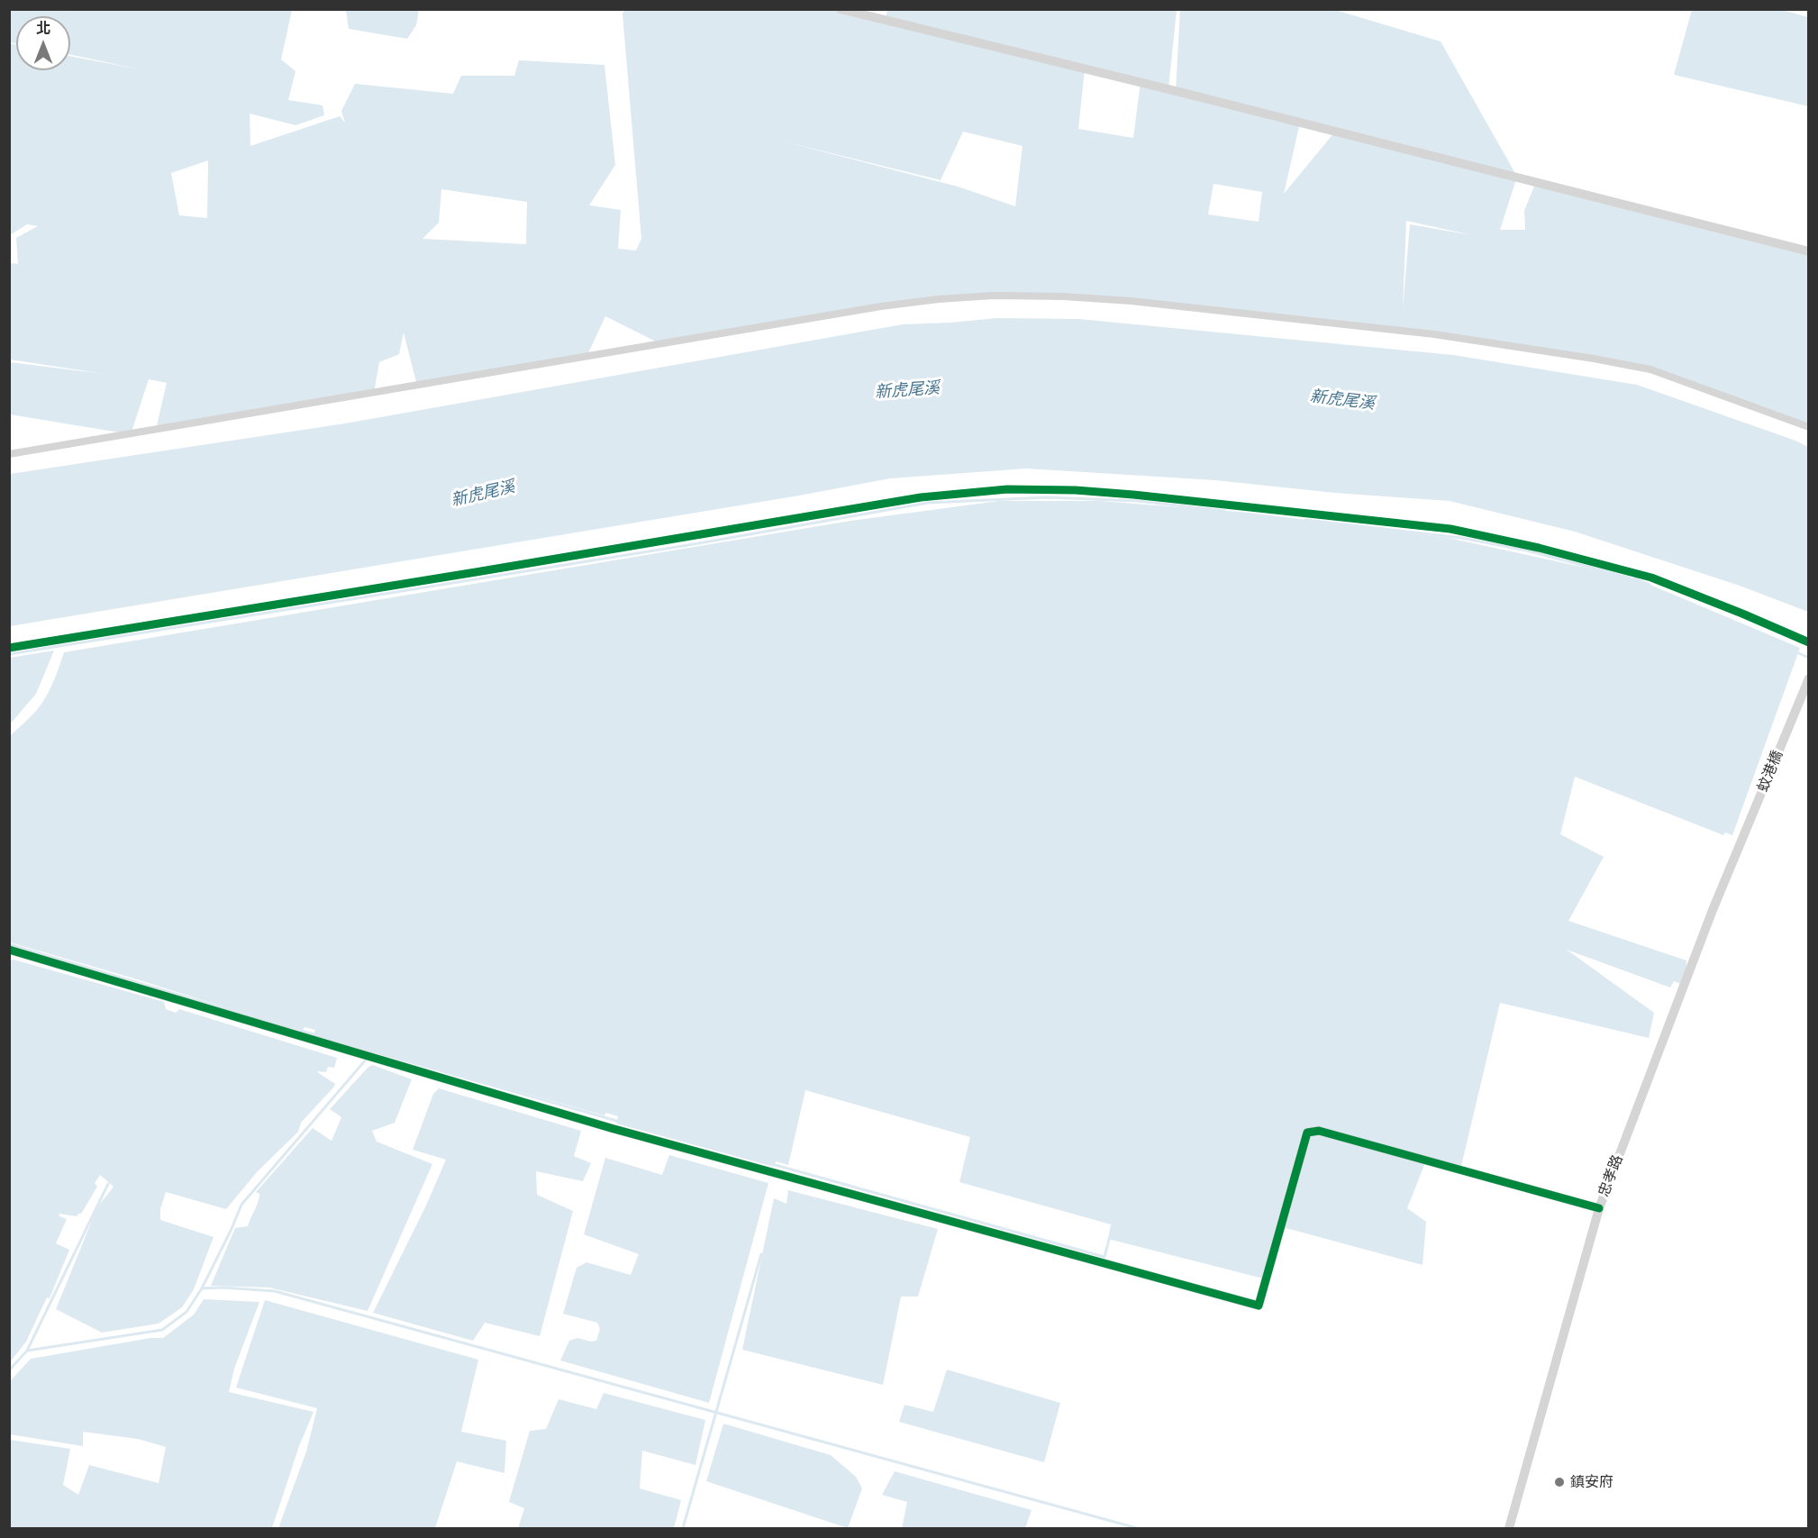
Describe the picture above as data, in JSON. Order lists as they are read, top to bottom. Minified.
{"streets":{"street":["蚊港橋","忠孝路"]},"crossings":[["蚊港橋","忠孝路"]],"water":["新虎尾溪"],"places":["鎮安府"],"north":"top"}
